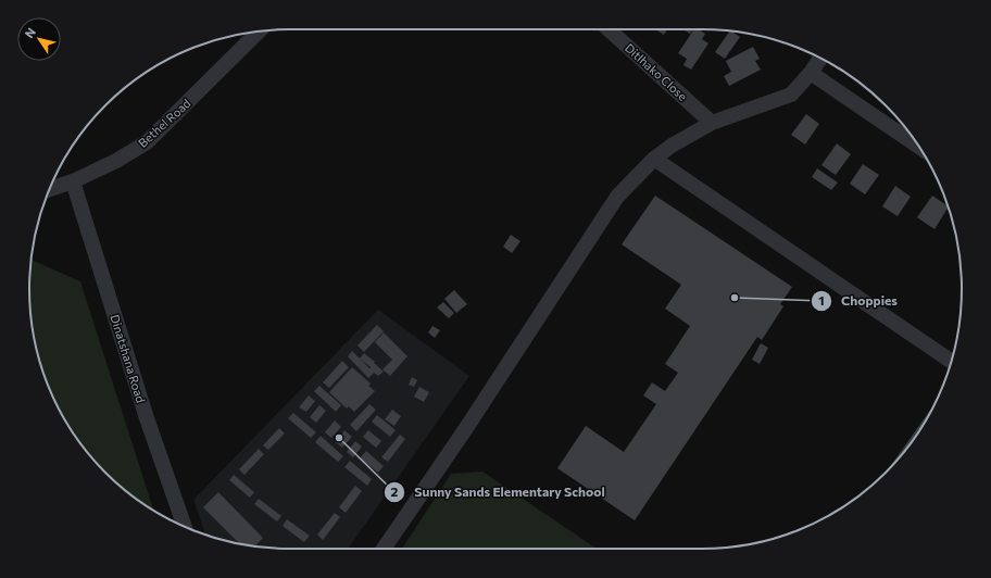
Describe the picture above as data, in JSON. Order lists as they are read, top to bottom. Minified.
{"streets":{"street":["Ditlhako Close","Bethel Road","Dinatshana Road"]},"crossings":[["Bethel Road","Dinatshana Road"]],"places":["Choppies","Sunny Sands Elementary School"],"north":"top left"}
